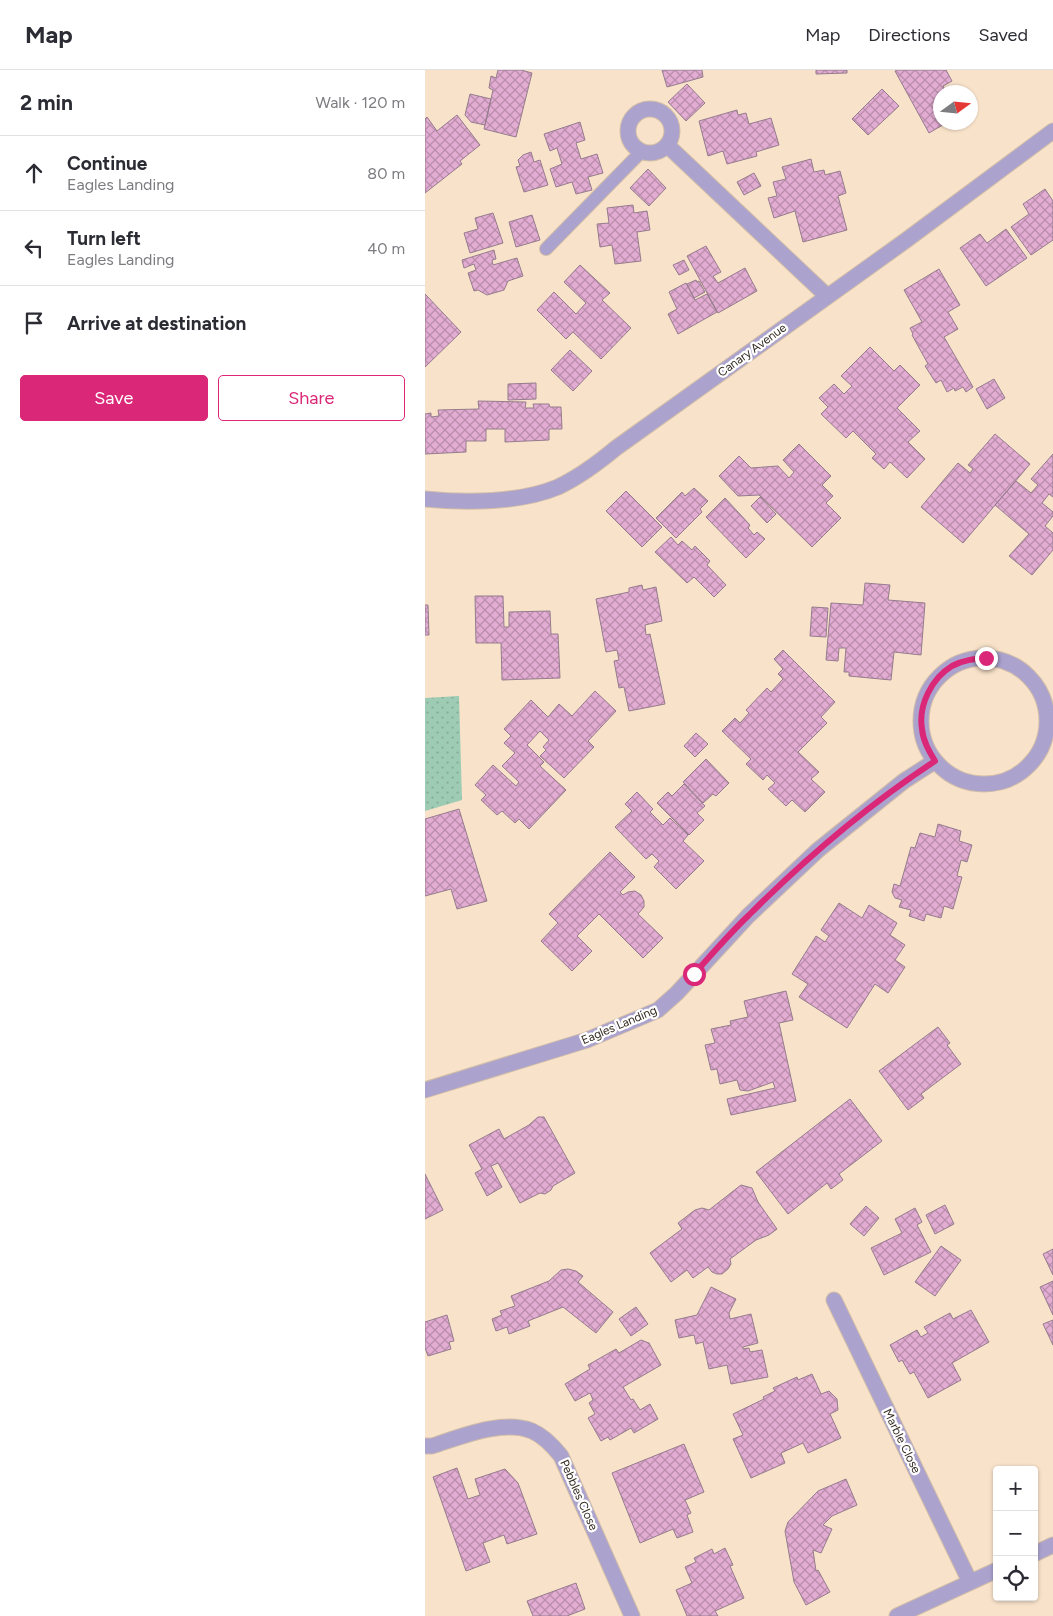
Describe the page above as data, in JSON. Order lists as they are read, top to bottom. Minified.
{"streets":{"street":["Canary Avenue","Eagles Landing","Marble Close","Pebbles Close"]},"north":"right","page":{"header":"Map","nav":["Map","Directions","Saved"],"heading":["2 min","Walk · 120 m"],"list":[["Continue","Eagles Landing","80 m"],["Turn left","Eagles Landing","40 m"],"Arrive at destination"],"buttons":["Save","Share"],"map_buttons":["+","−"]}}
